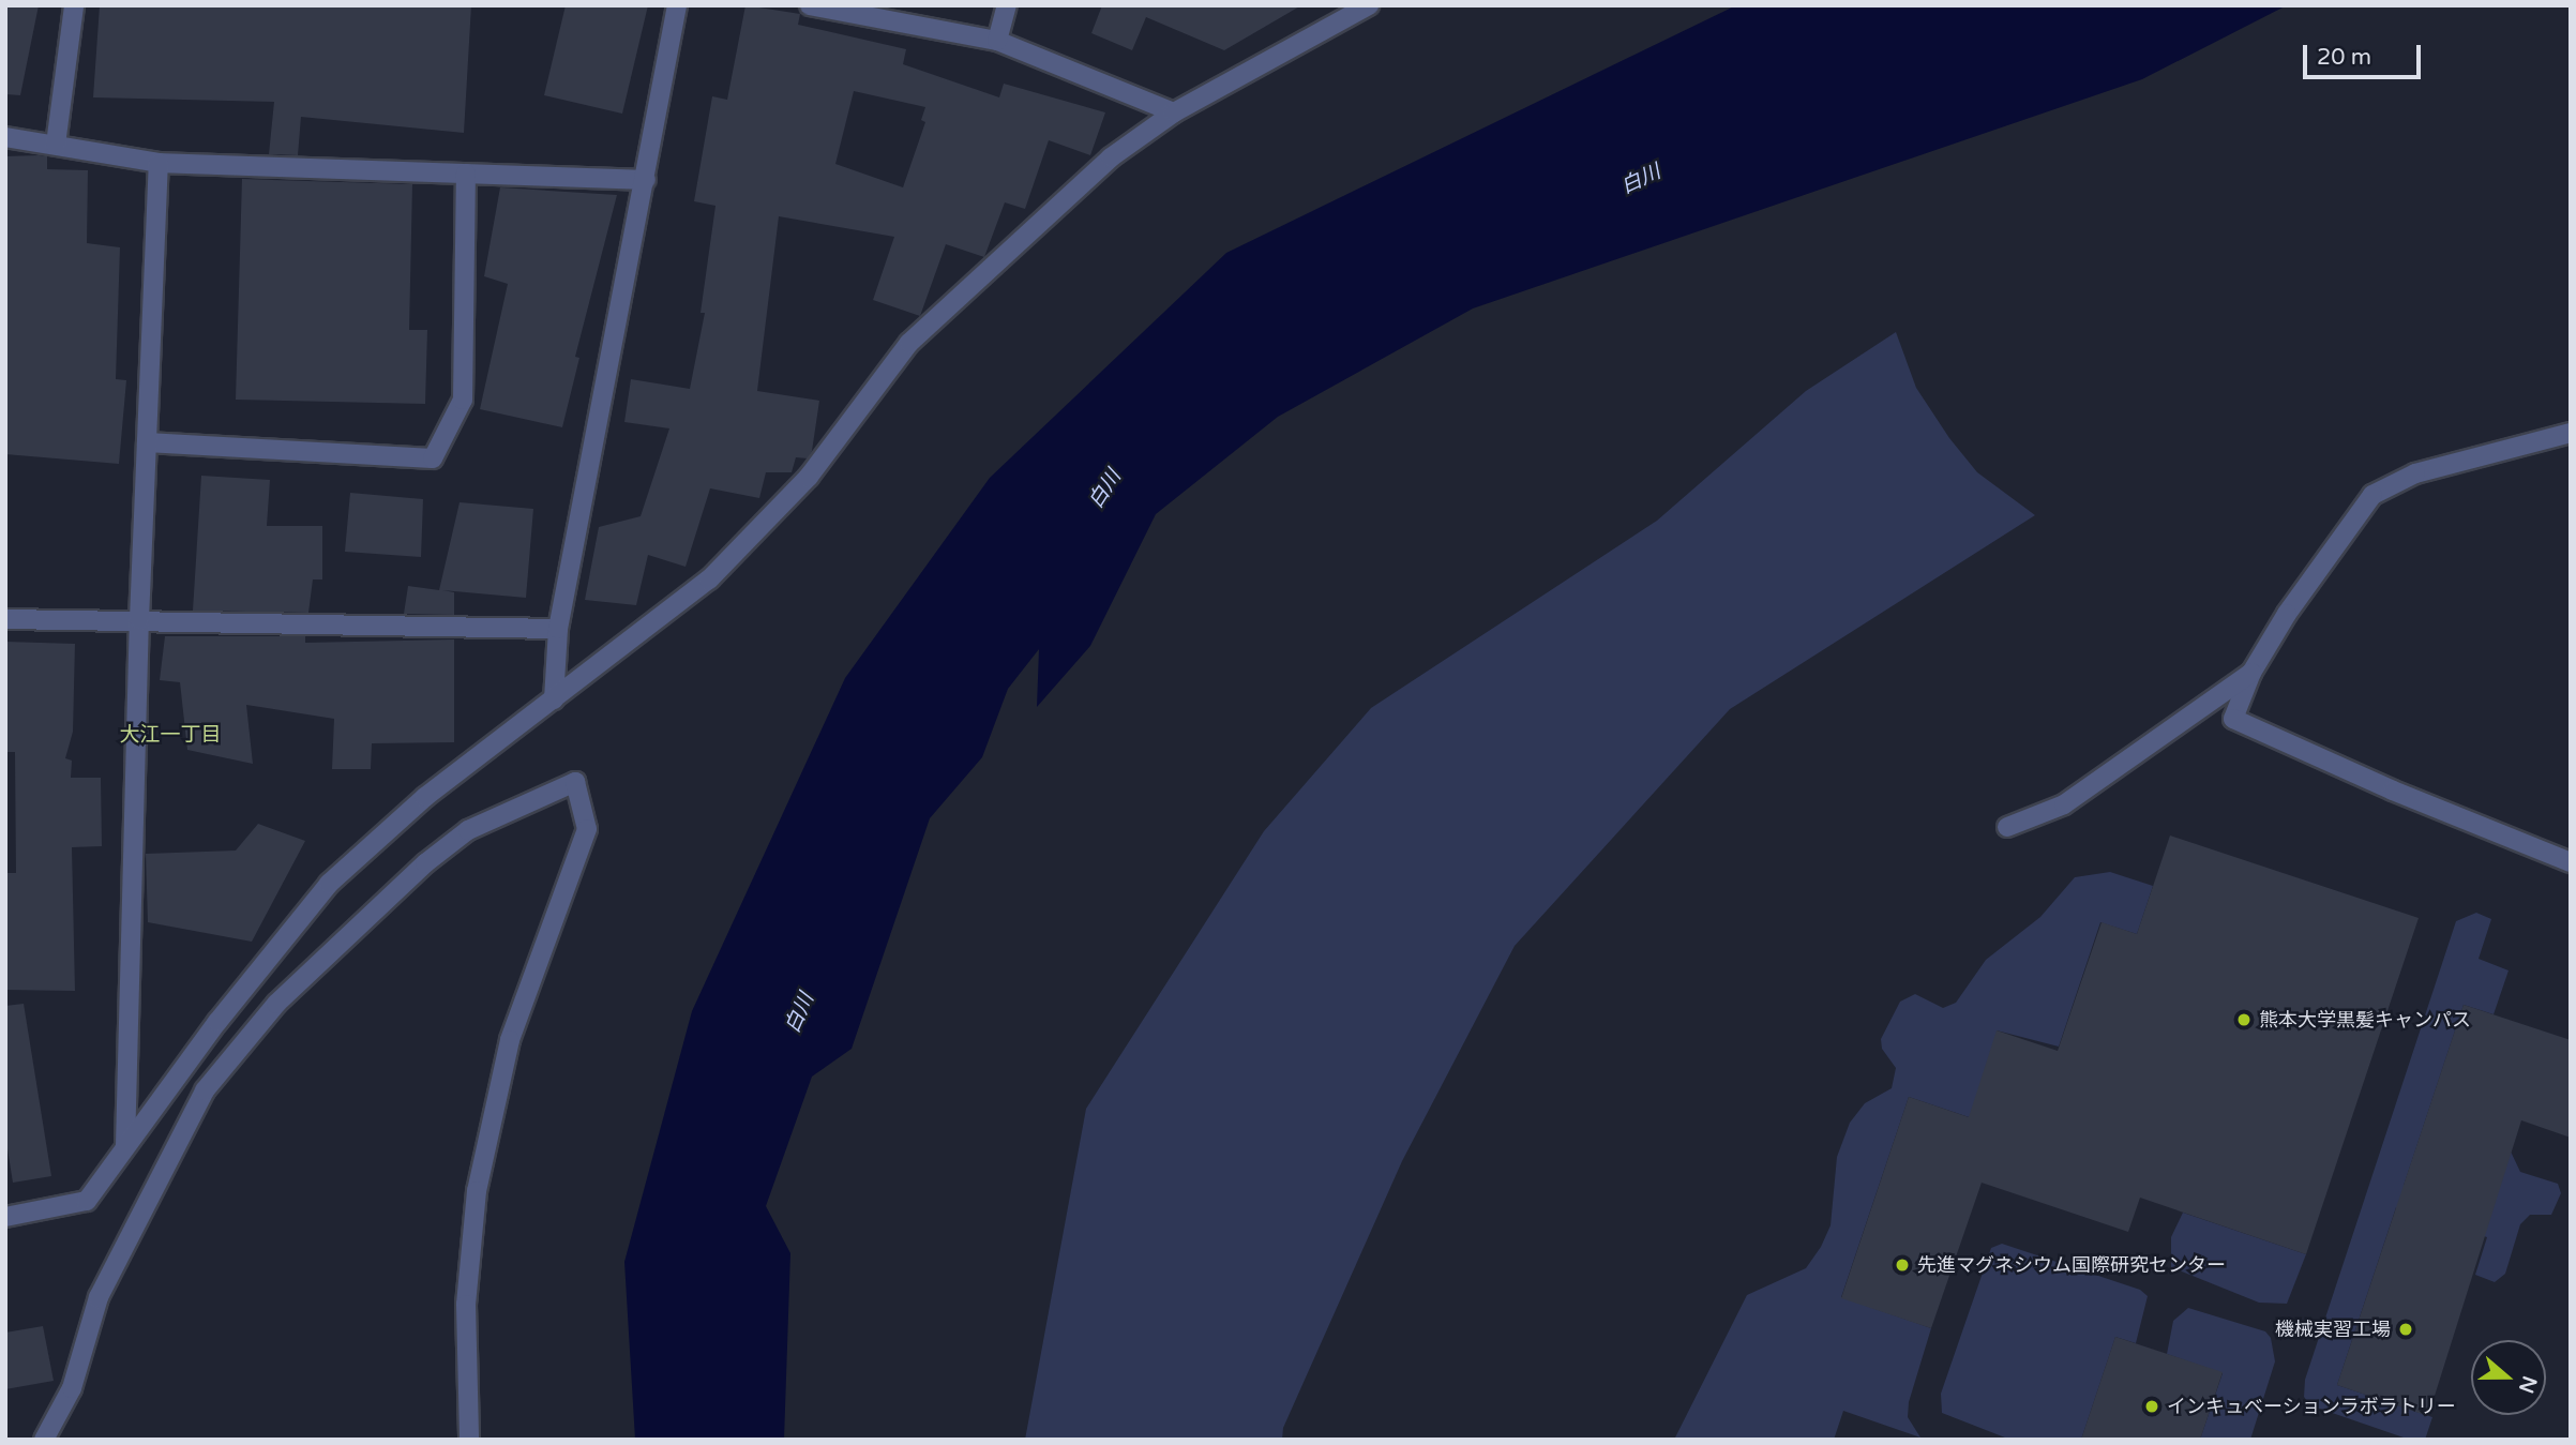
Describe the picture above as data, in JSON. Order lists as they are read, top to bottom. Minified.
{"districts":["大江一丁目"],"water":["白川"],"places":["熊本大学黒髪キャンパス","先進マグネシウム国際研究センター","機械実習工場","インキュベーションラボラトリー"],"scale_bar":"20 m","north":"right"}
